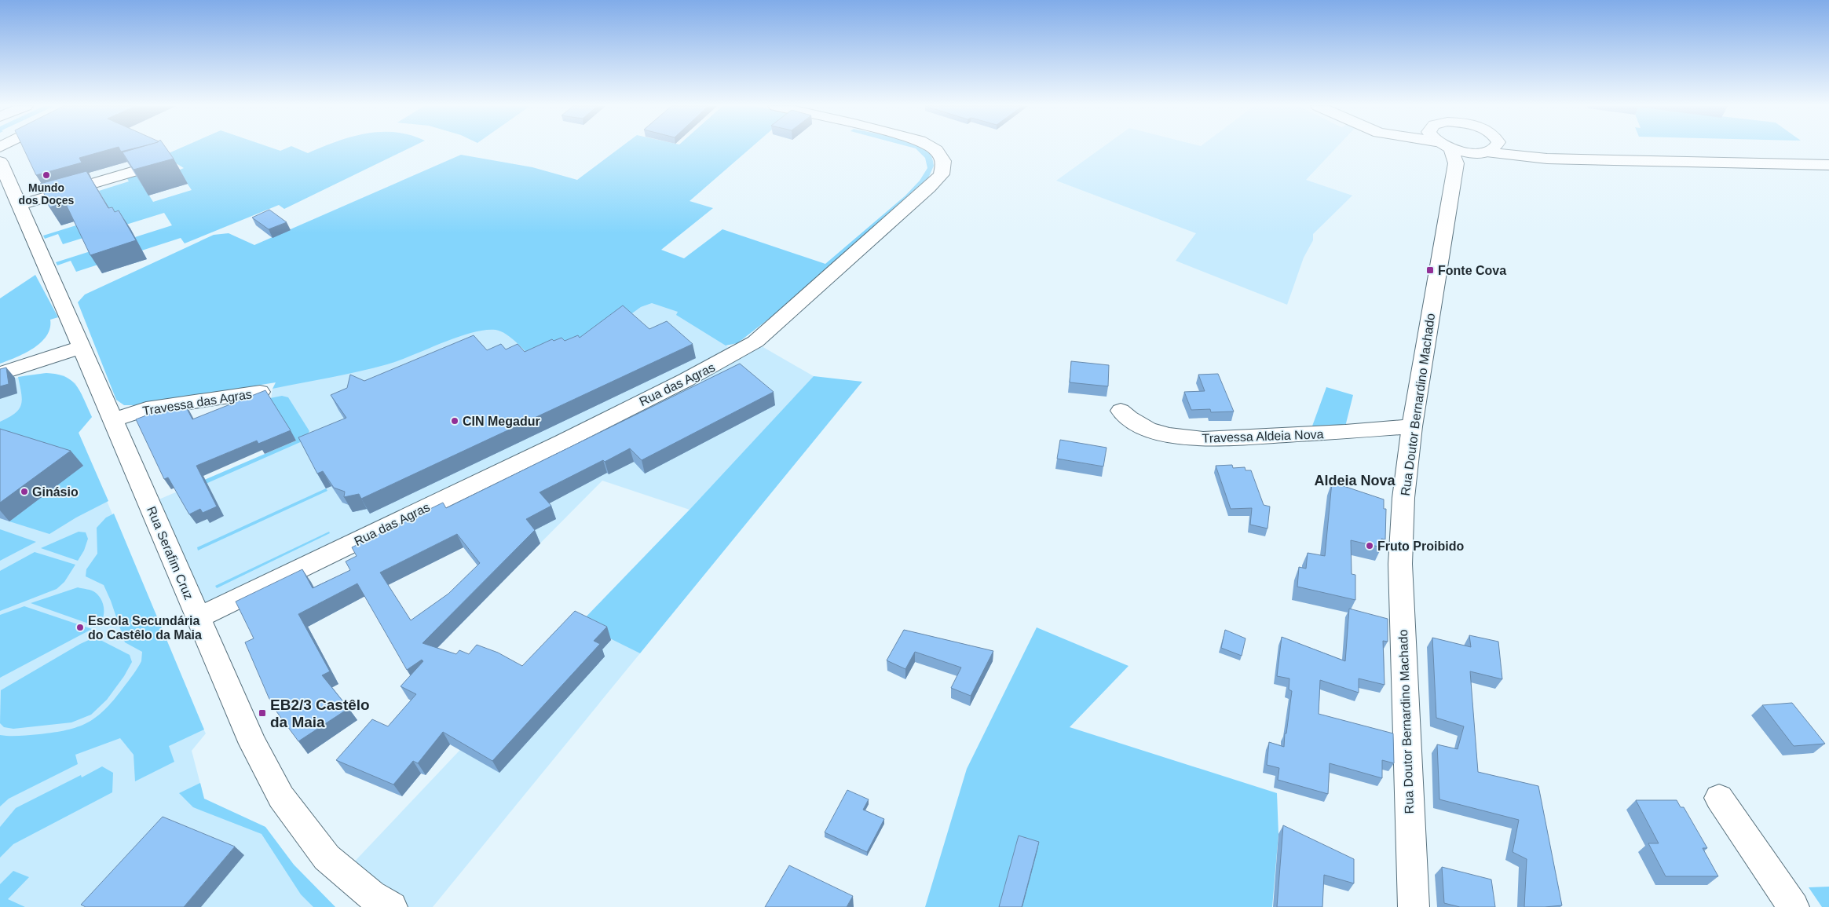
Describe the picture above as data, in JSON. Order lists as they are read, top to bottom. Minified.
{"streets":{"street":["Rua das Agras","Travessa das Agras","Rua Doutor Bernardino Machado","Travessa Aldeia Nova","Rua Serafim Cruz"]},"crossings":[["Rua das Agras","Rua Serafim Cruz"],["Travessa das Agras","Rua Serafim Cruz"],["Rua Doutor Bernardino Machado","Travessa Aldeia Nova"]],"districts":["Aldeia Nova"],"places":{"other":["Mundo dos Doçes","CIN Megadur","Ginásio","Fruto Proibido","Escola Secundária do Castêlo da Maia"],"transit":["Fonte Cova","EB2/3 Castêlo da Maia"]}}
